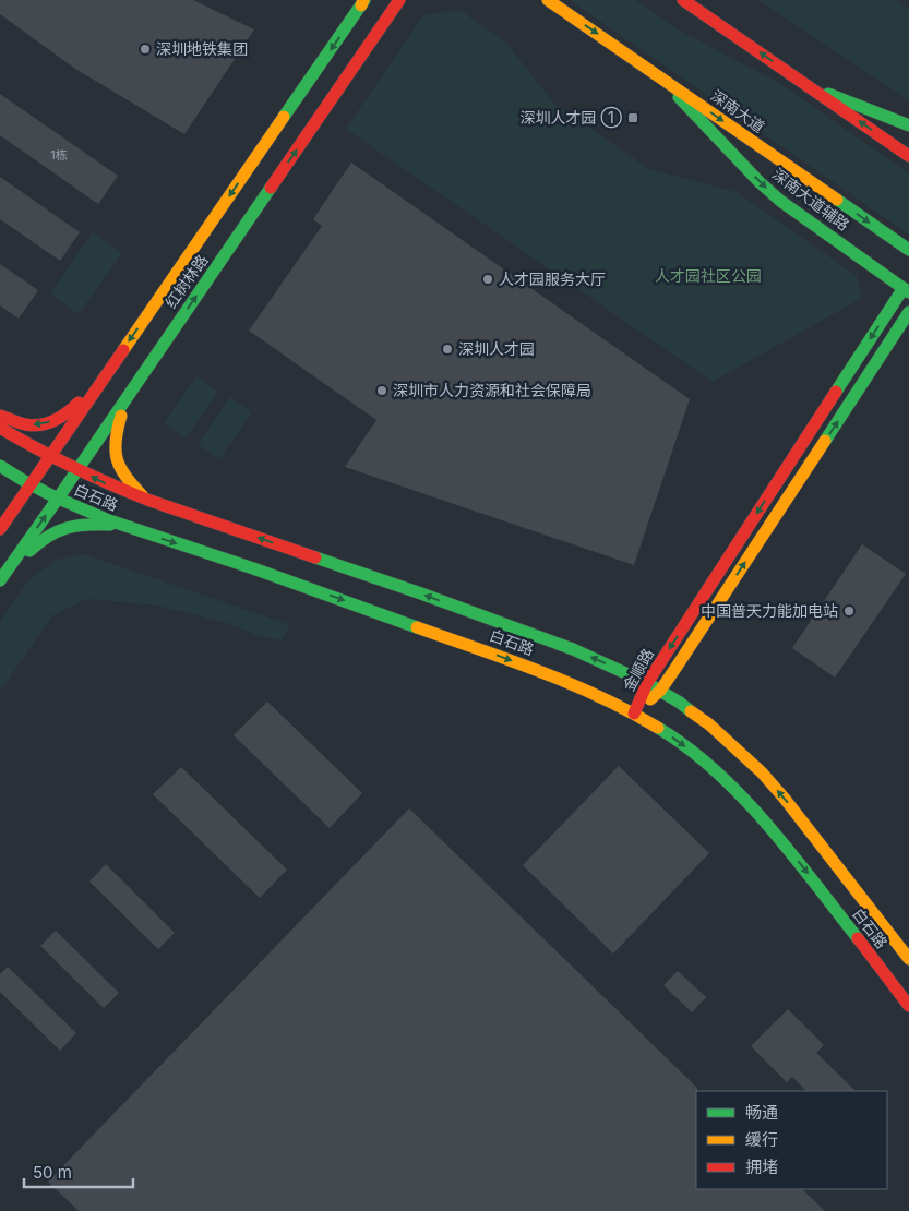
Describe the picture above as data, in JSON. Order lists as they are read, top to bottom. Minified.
{"streets":{"main road":["深南大道","深南大道辅路","红树林路","白石路","金顺路"]},"crossings":[["深南大道","深南大道辅路"],["深南大道辅路","金顺路"],["红树林路","白石路"],["白石路","金顺路"]],"parks":["人才园社区公园"],"places":{"other":["深圳地铁集团","人才园服务大厅","深圳人才园","深圳市人力资源和社会保障局","中国普天力能加电站"],"transit":["深圳人才园 ①"]},"house_numbers":["1栋"],"legend":["畅通","缓行","拥堵"],"scale_bar":"50 m"}
